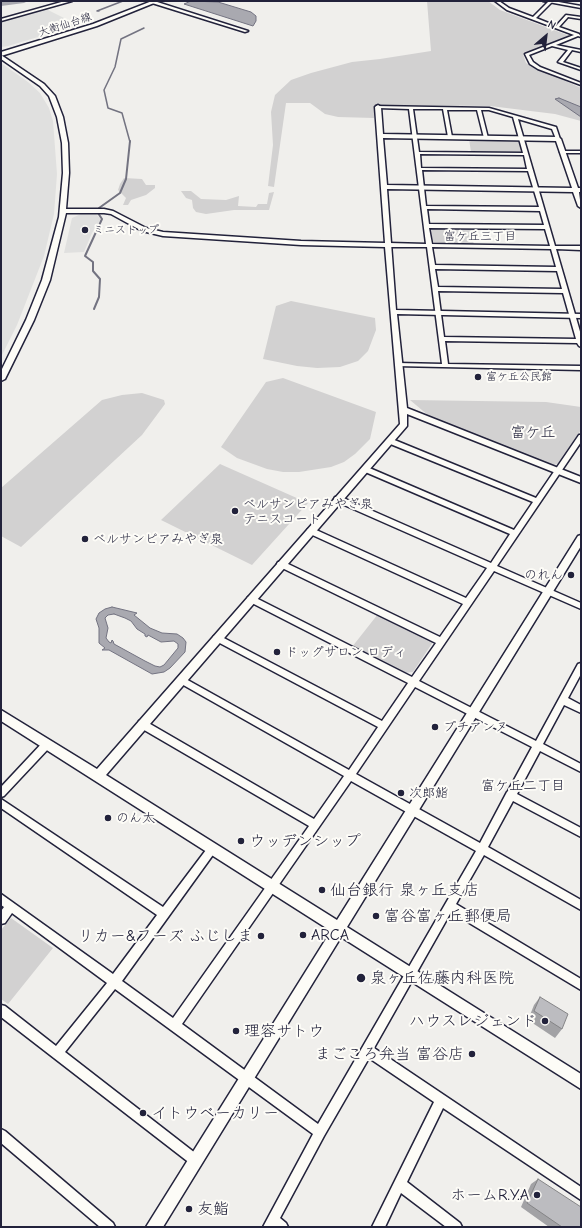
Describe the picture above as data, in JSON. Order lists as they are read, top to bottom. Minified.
{"streets":{"main road":["大衡仙台線"]},"districts":["富ケ丘三丁目","富ケ丘","富ケ丘二丁目"],"places":["ミニストップ","富ケ丘公民館","ベルサンピアみやぎ泉 テニスコート","ベルサンピアみやぎ泉","のれん","ドッグサロン ロディ","プチアンヌ","次郎鮨","のん太","ウッデンシップ","仙台銀行 泉ヶ丘支店","富谷富ヶ丘郵便局","ARCA","リカー&フーズ ふじしま","泉ヶ丘佐藤内科医院","ハウスレジェンド","理容サトウ","まごころ弁当 富谷店","イトウベーカリー","ホームR.Y.A","友鮨"],"north":"top right"}
